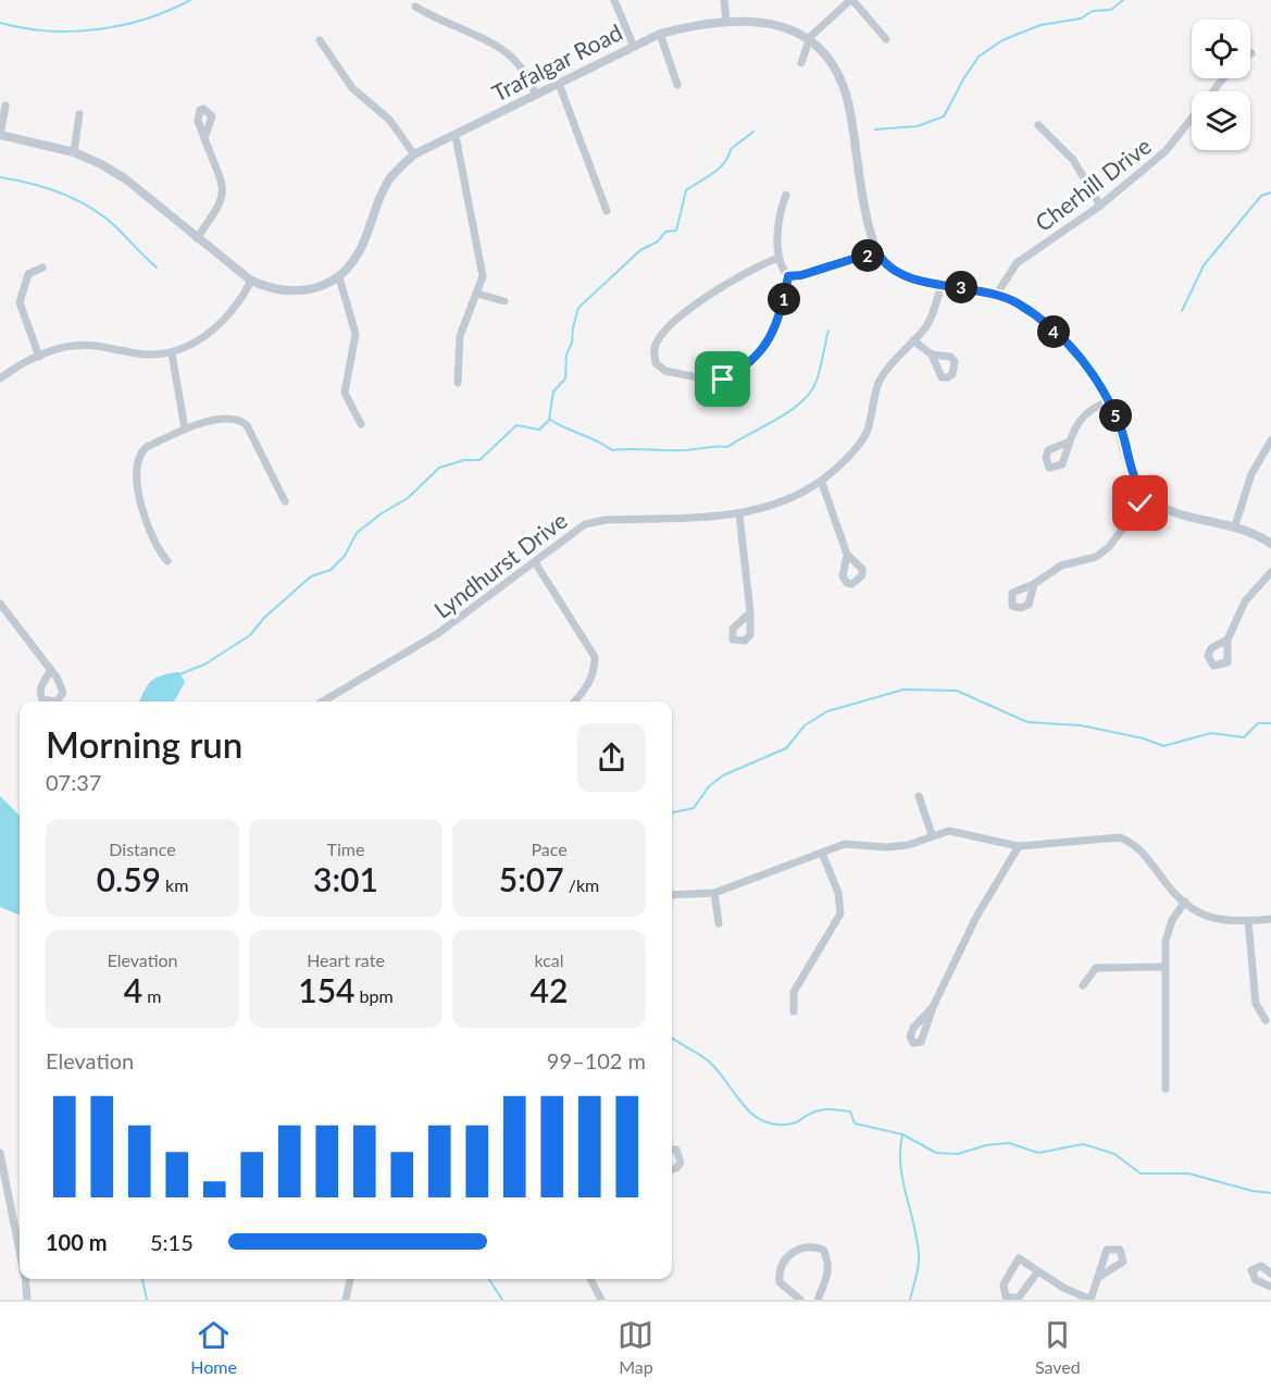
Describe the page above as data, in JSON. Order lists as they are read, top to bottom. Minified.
{"streets":{"street":["Trafalgar Road","Cherhill Drive","Lyndhurst Drive"]},"page":{"pins":["2","3","1","4","5"],"heading":["Morning run","07:37"],"stats":[["Distance","0.59 km"],["Time","3:01"],["Pace","5:07 /km"],["Elevation","4 m"],["Heart rate","154 bpm"],["kcal","42"]],"chart":["Elevation","99–102 m"],"list":[{"name":"100 m","note":"5:15"}],"tabs":["Home","Map","Saved"]}}
